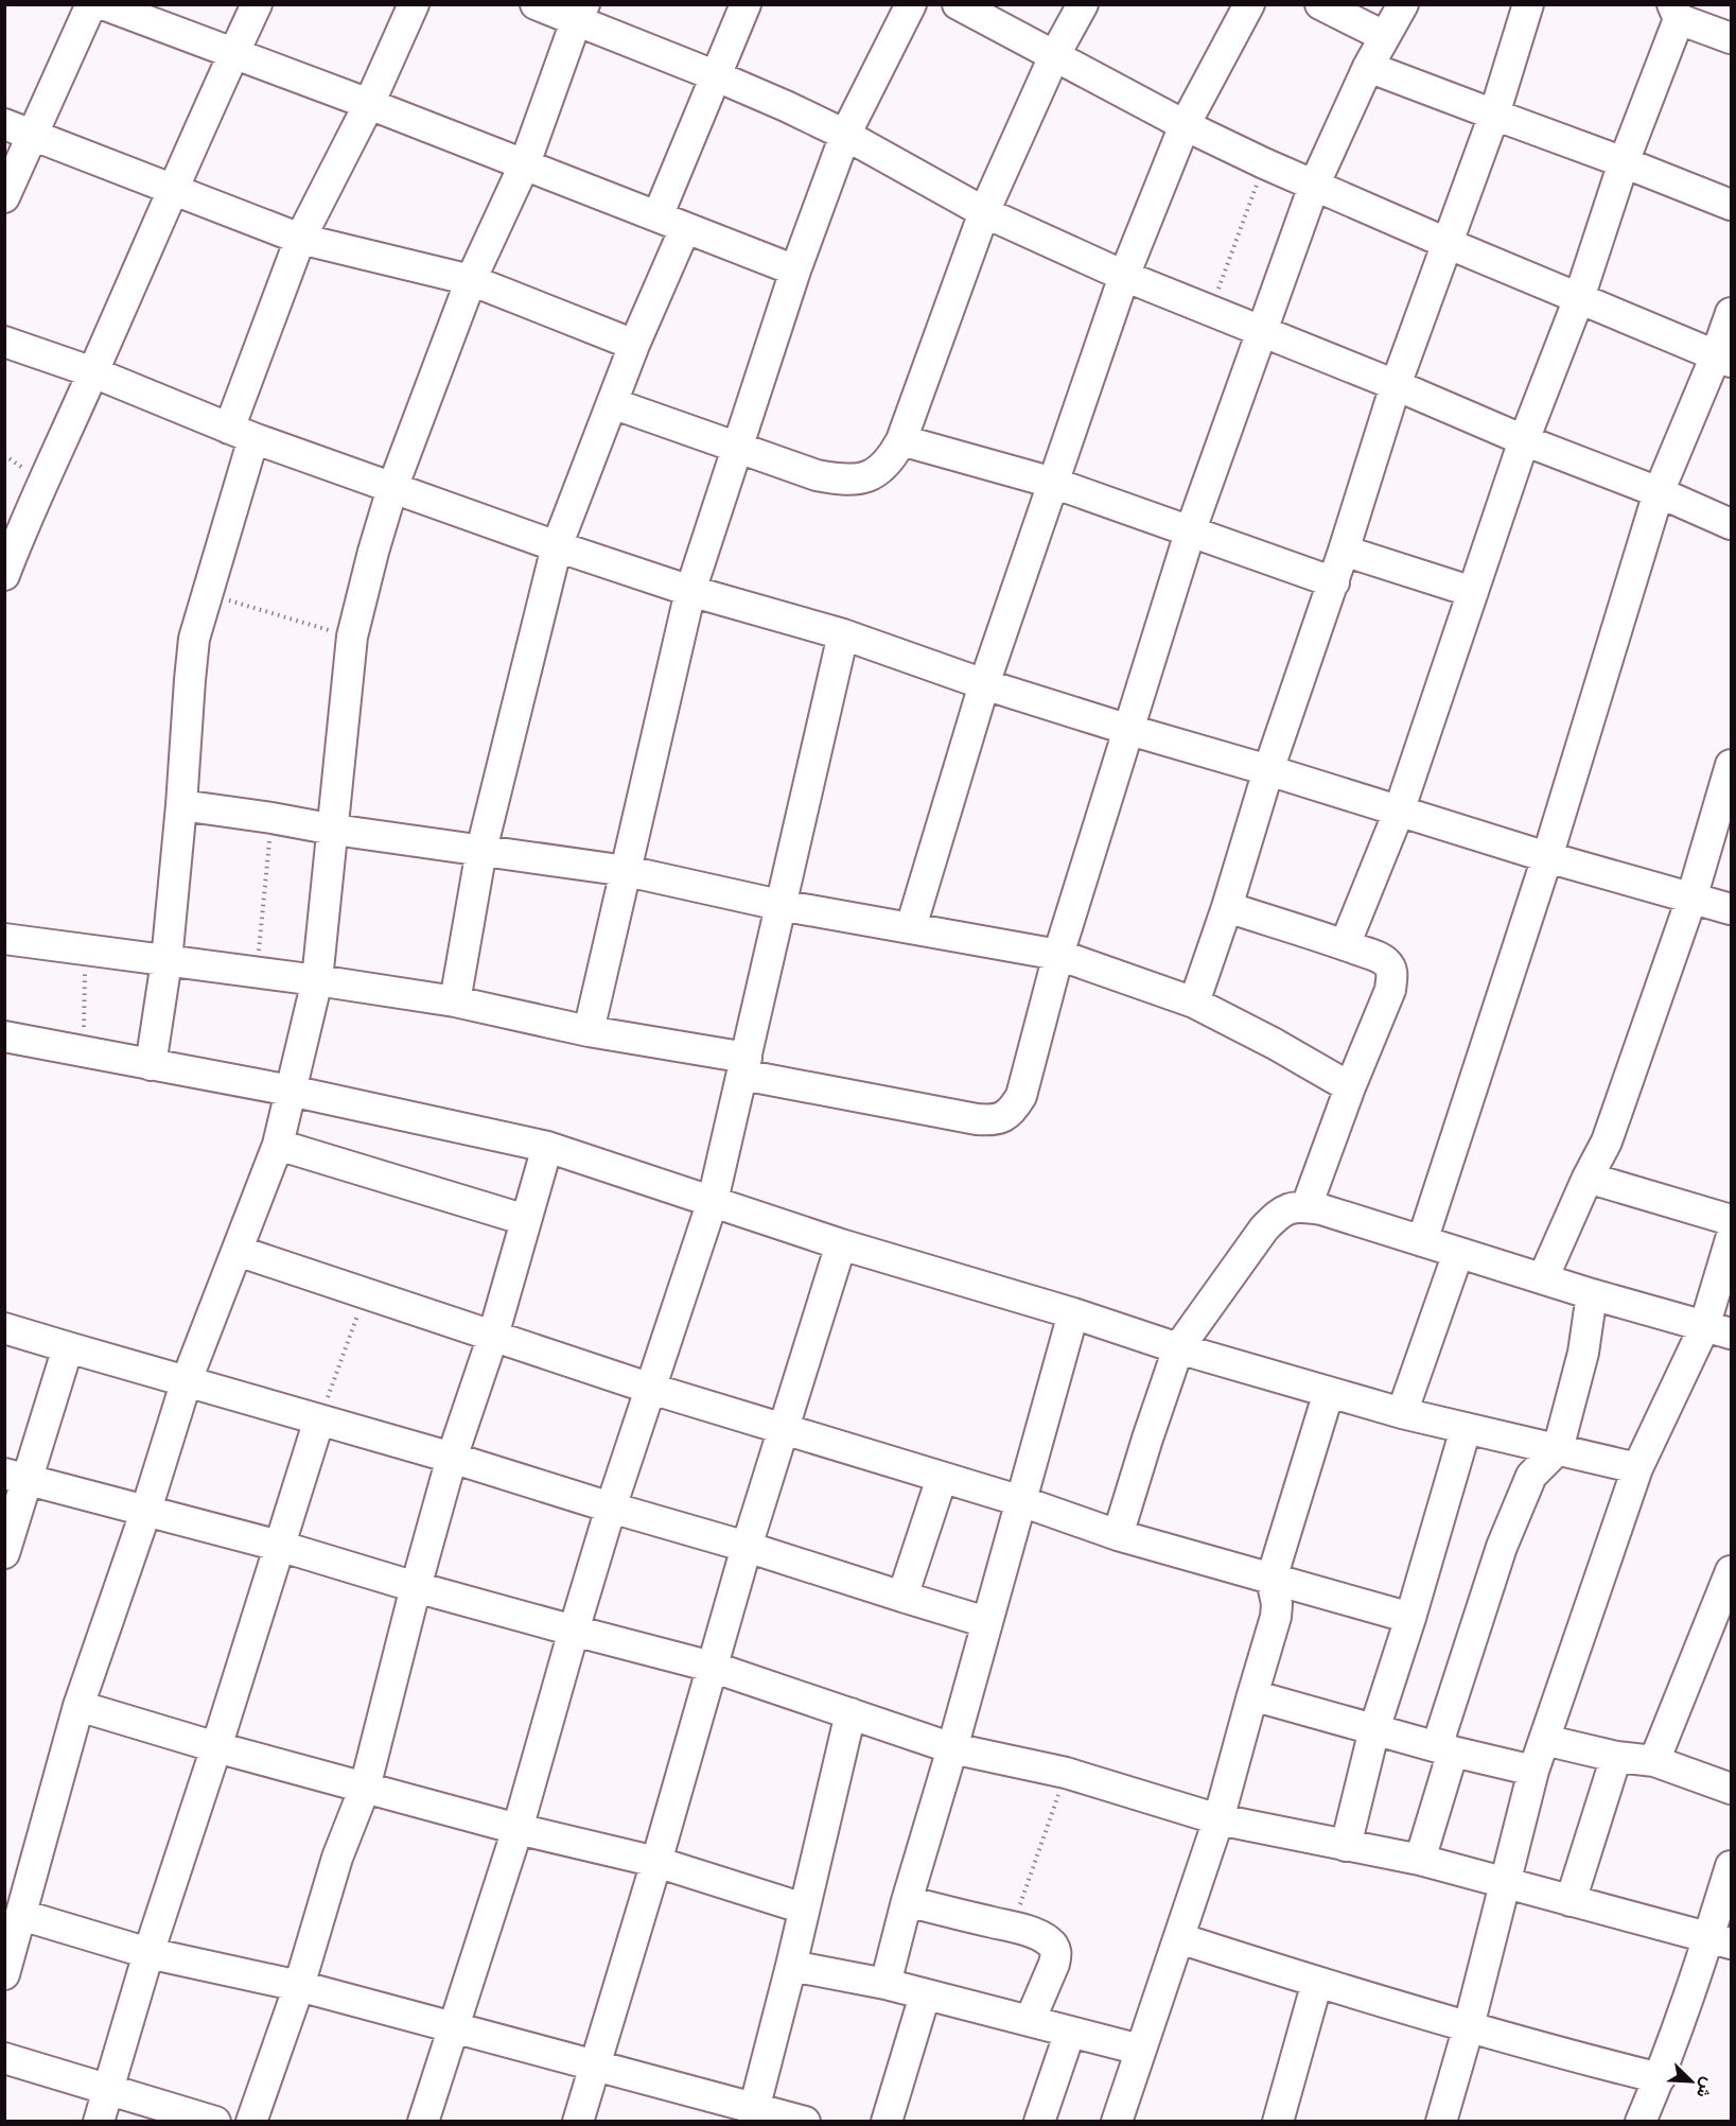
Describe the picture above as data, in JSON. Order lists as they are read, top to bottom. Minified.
{"north":"bottom right"}
